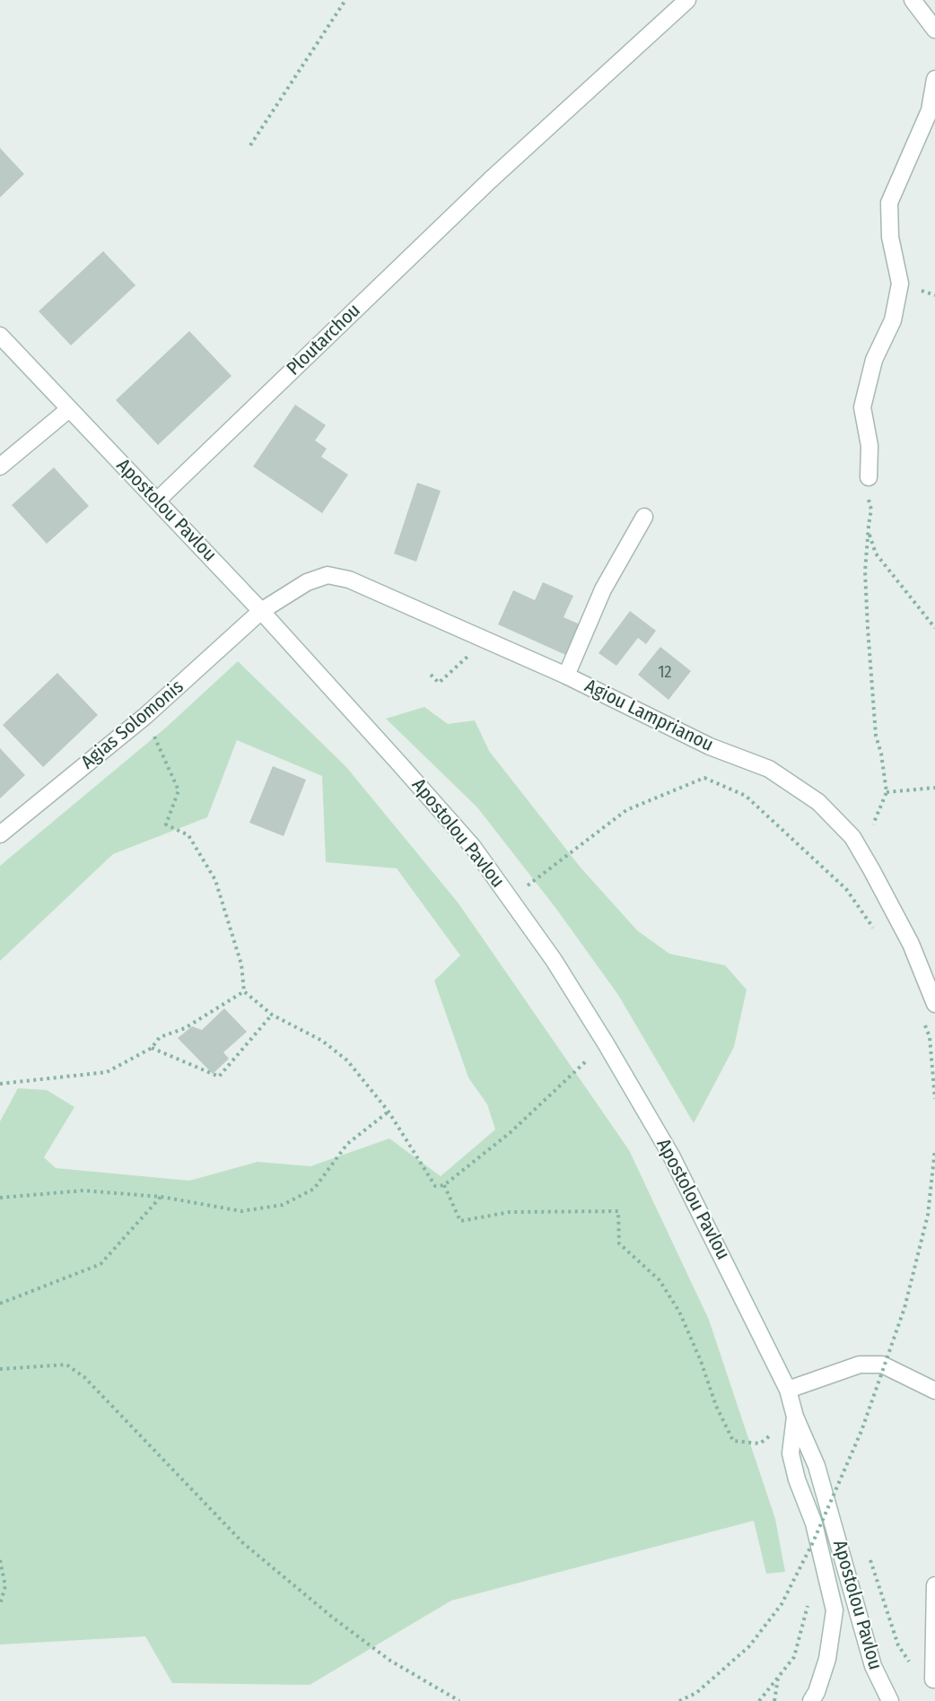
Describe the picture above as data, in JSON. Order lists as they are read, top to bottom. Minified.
{"streets":{"street":["Ploutarchou","Apostolou Pavlou","Agiou Lamprianou","Agias Solomonis"]},"crossings":[["Ploutarchou","Apostolou Pavlou"],["Apostolou Pavlou","Agiou Lamprianou"],["Apostolou Pavlou","Agias Solomonis"],["Agiou Lamprianou","Agias Solomonis"]],"house_numbers":["12"]}
